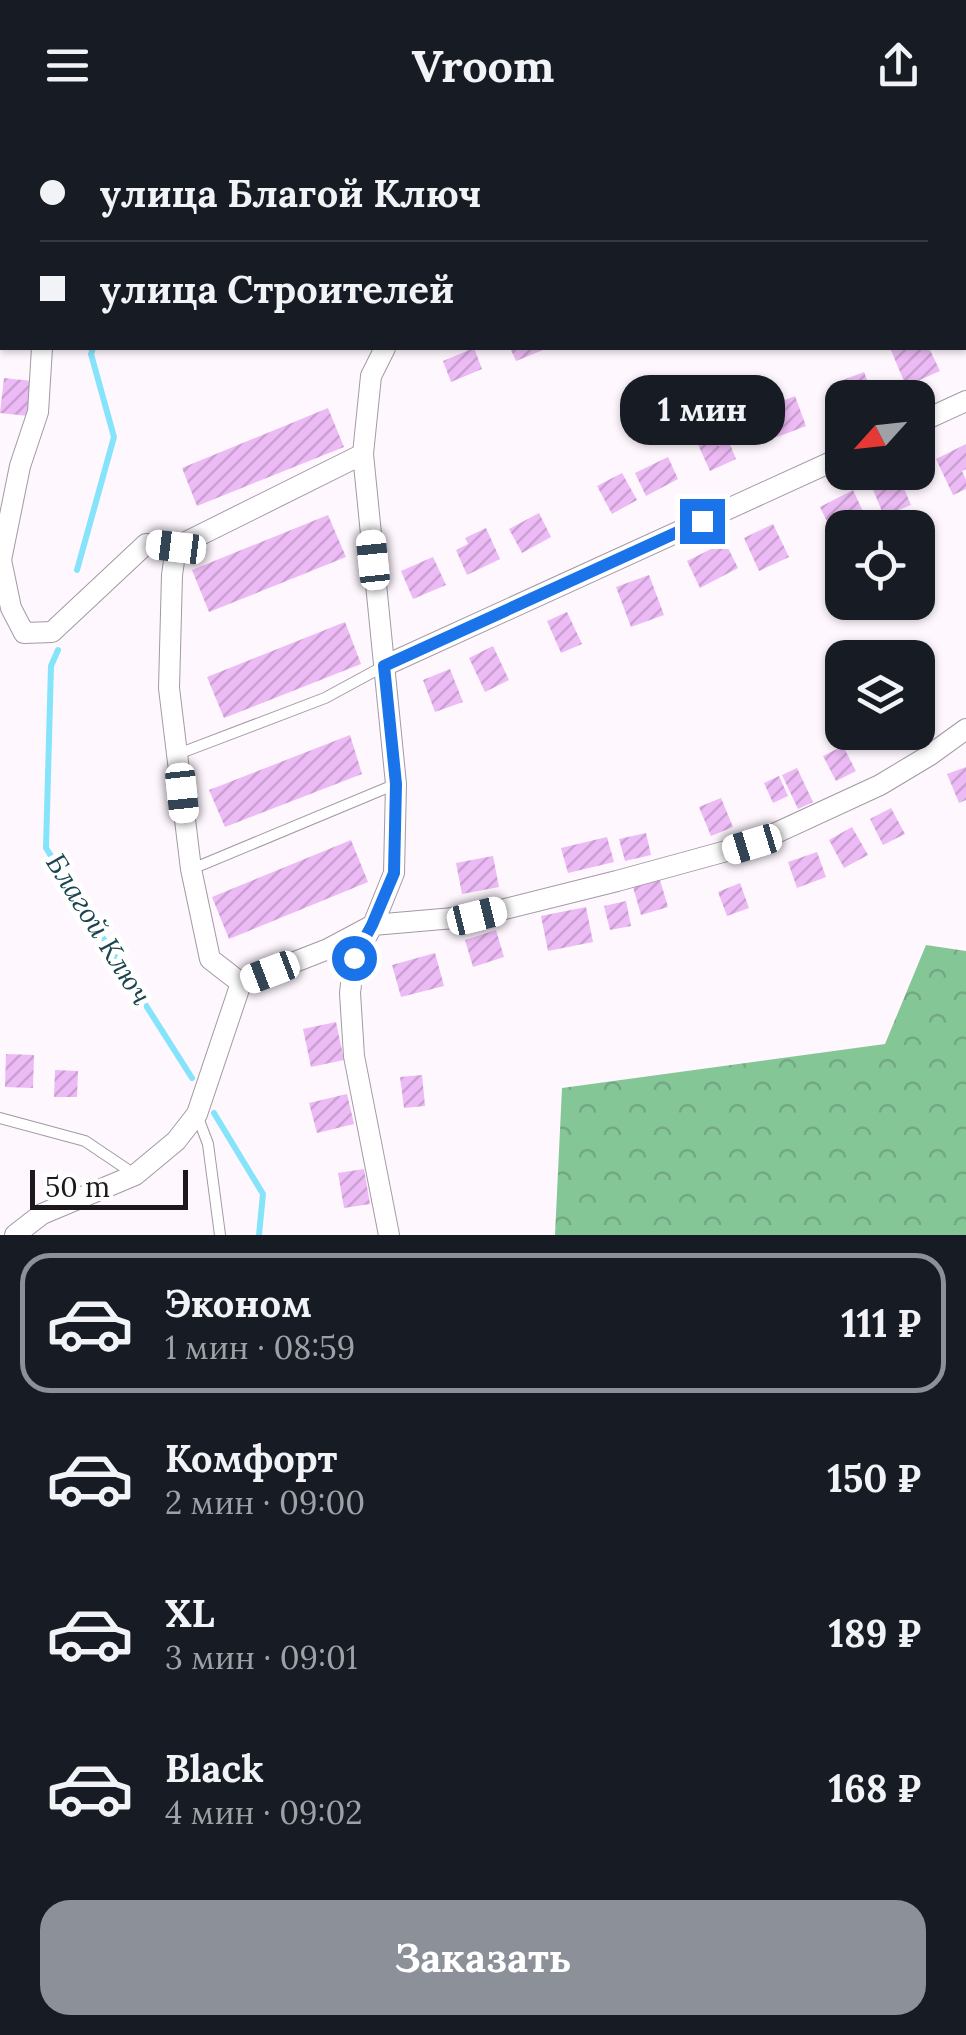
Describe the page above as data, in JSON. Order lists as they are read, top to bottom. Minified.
{"water":["Благой Ключ"],"scale_bar":"50 m","north":"bottom left","page":{"header":"Vroom","banner":["улица Благой Ключ","улица Строителей"],"bubble":"1 мин","scale":"50 m","list":[{"name":"Эконом","note":"1 мин · 08:59","value":"111 ₽"},{"name":"Комфорт","note":"2 мин · 09:00","value":"150 ₽"},{"name":"XL","note":"3 мин · 09:01","value":"189 ₽"},{"name":"Black","note":"4 мин · 09:02","value":"168 ₽"}],"buttons":"Заказать"}}
